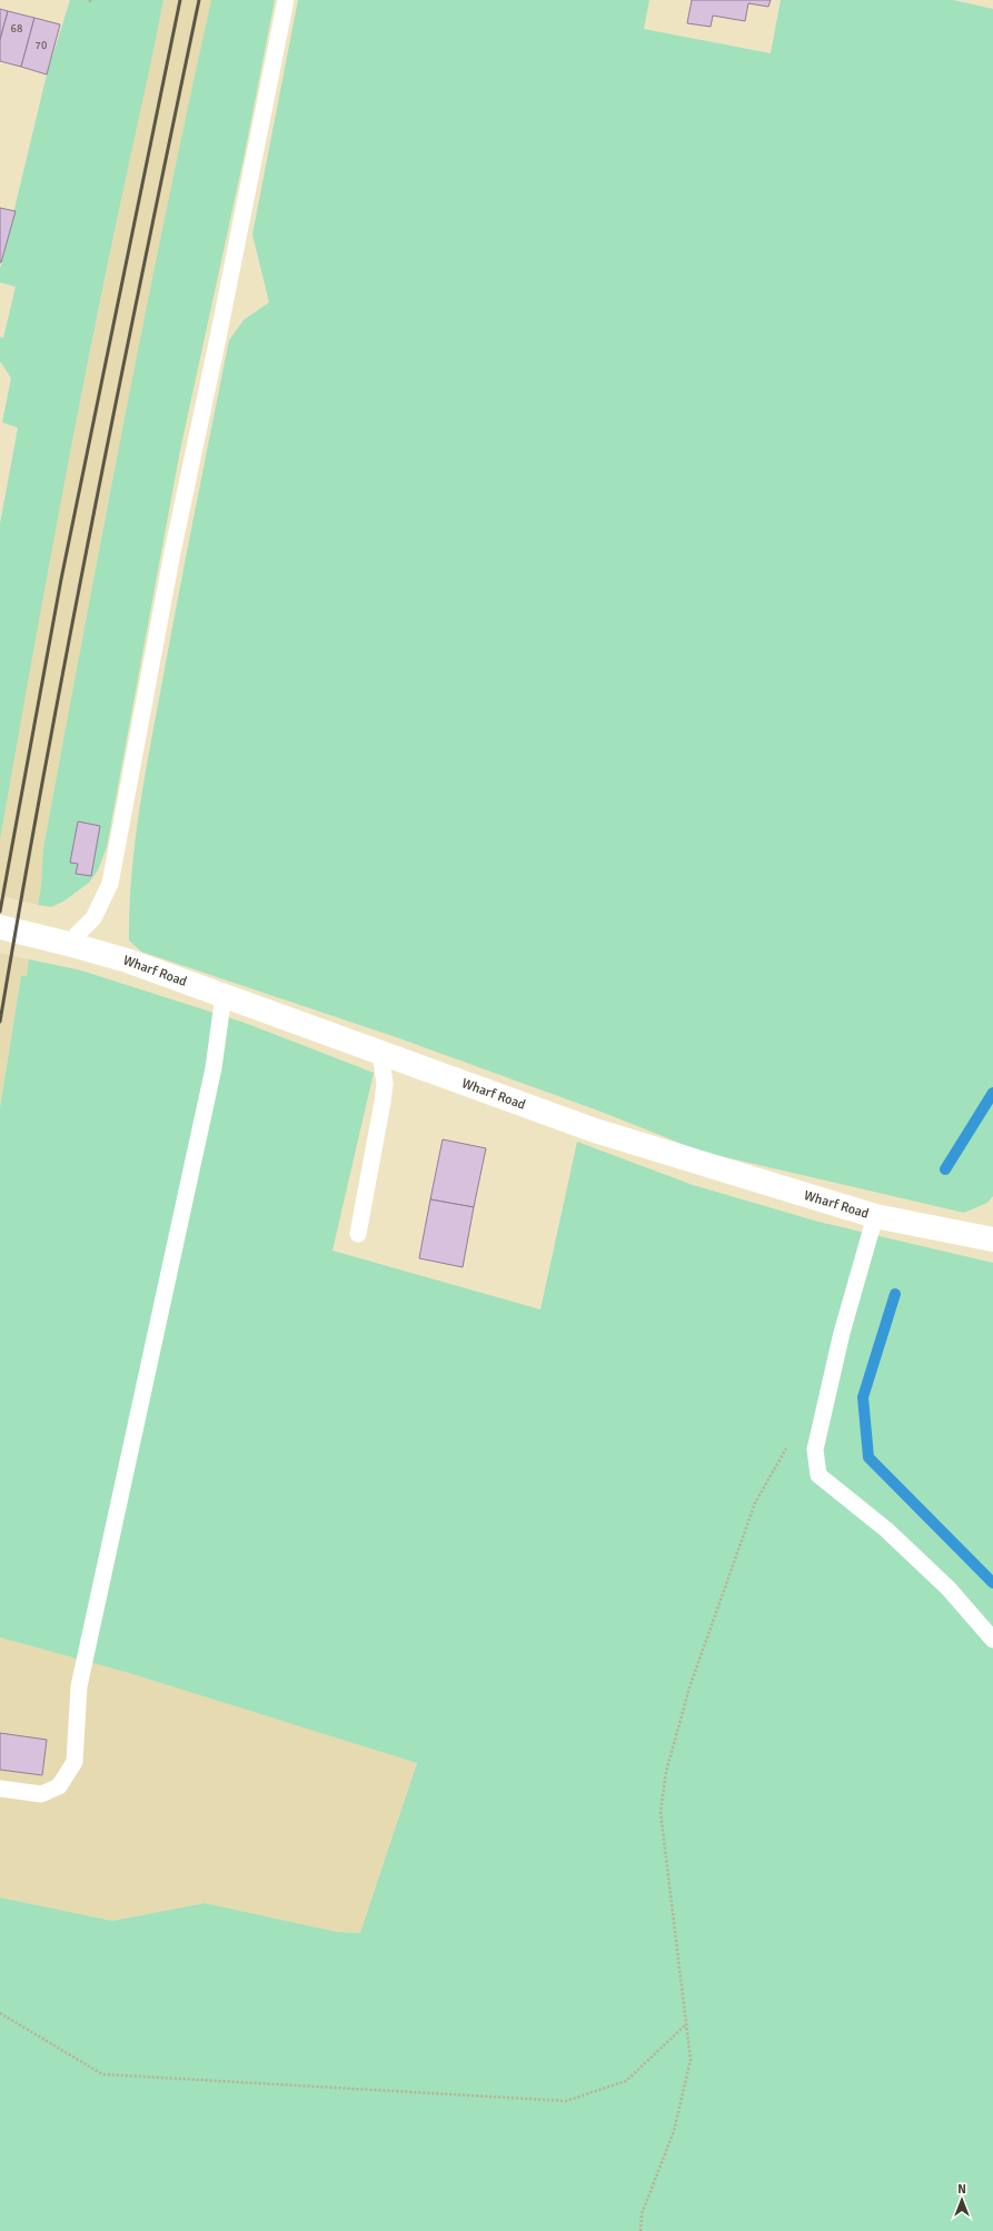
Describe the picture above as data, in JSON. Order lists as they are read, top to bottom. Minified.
{"streets":{"street":["Wharf Road"]},"house_numbers":["68","70"],"north":"top"}
